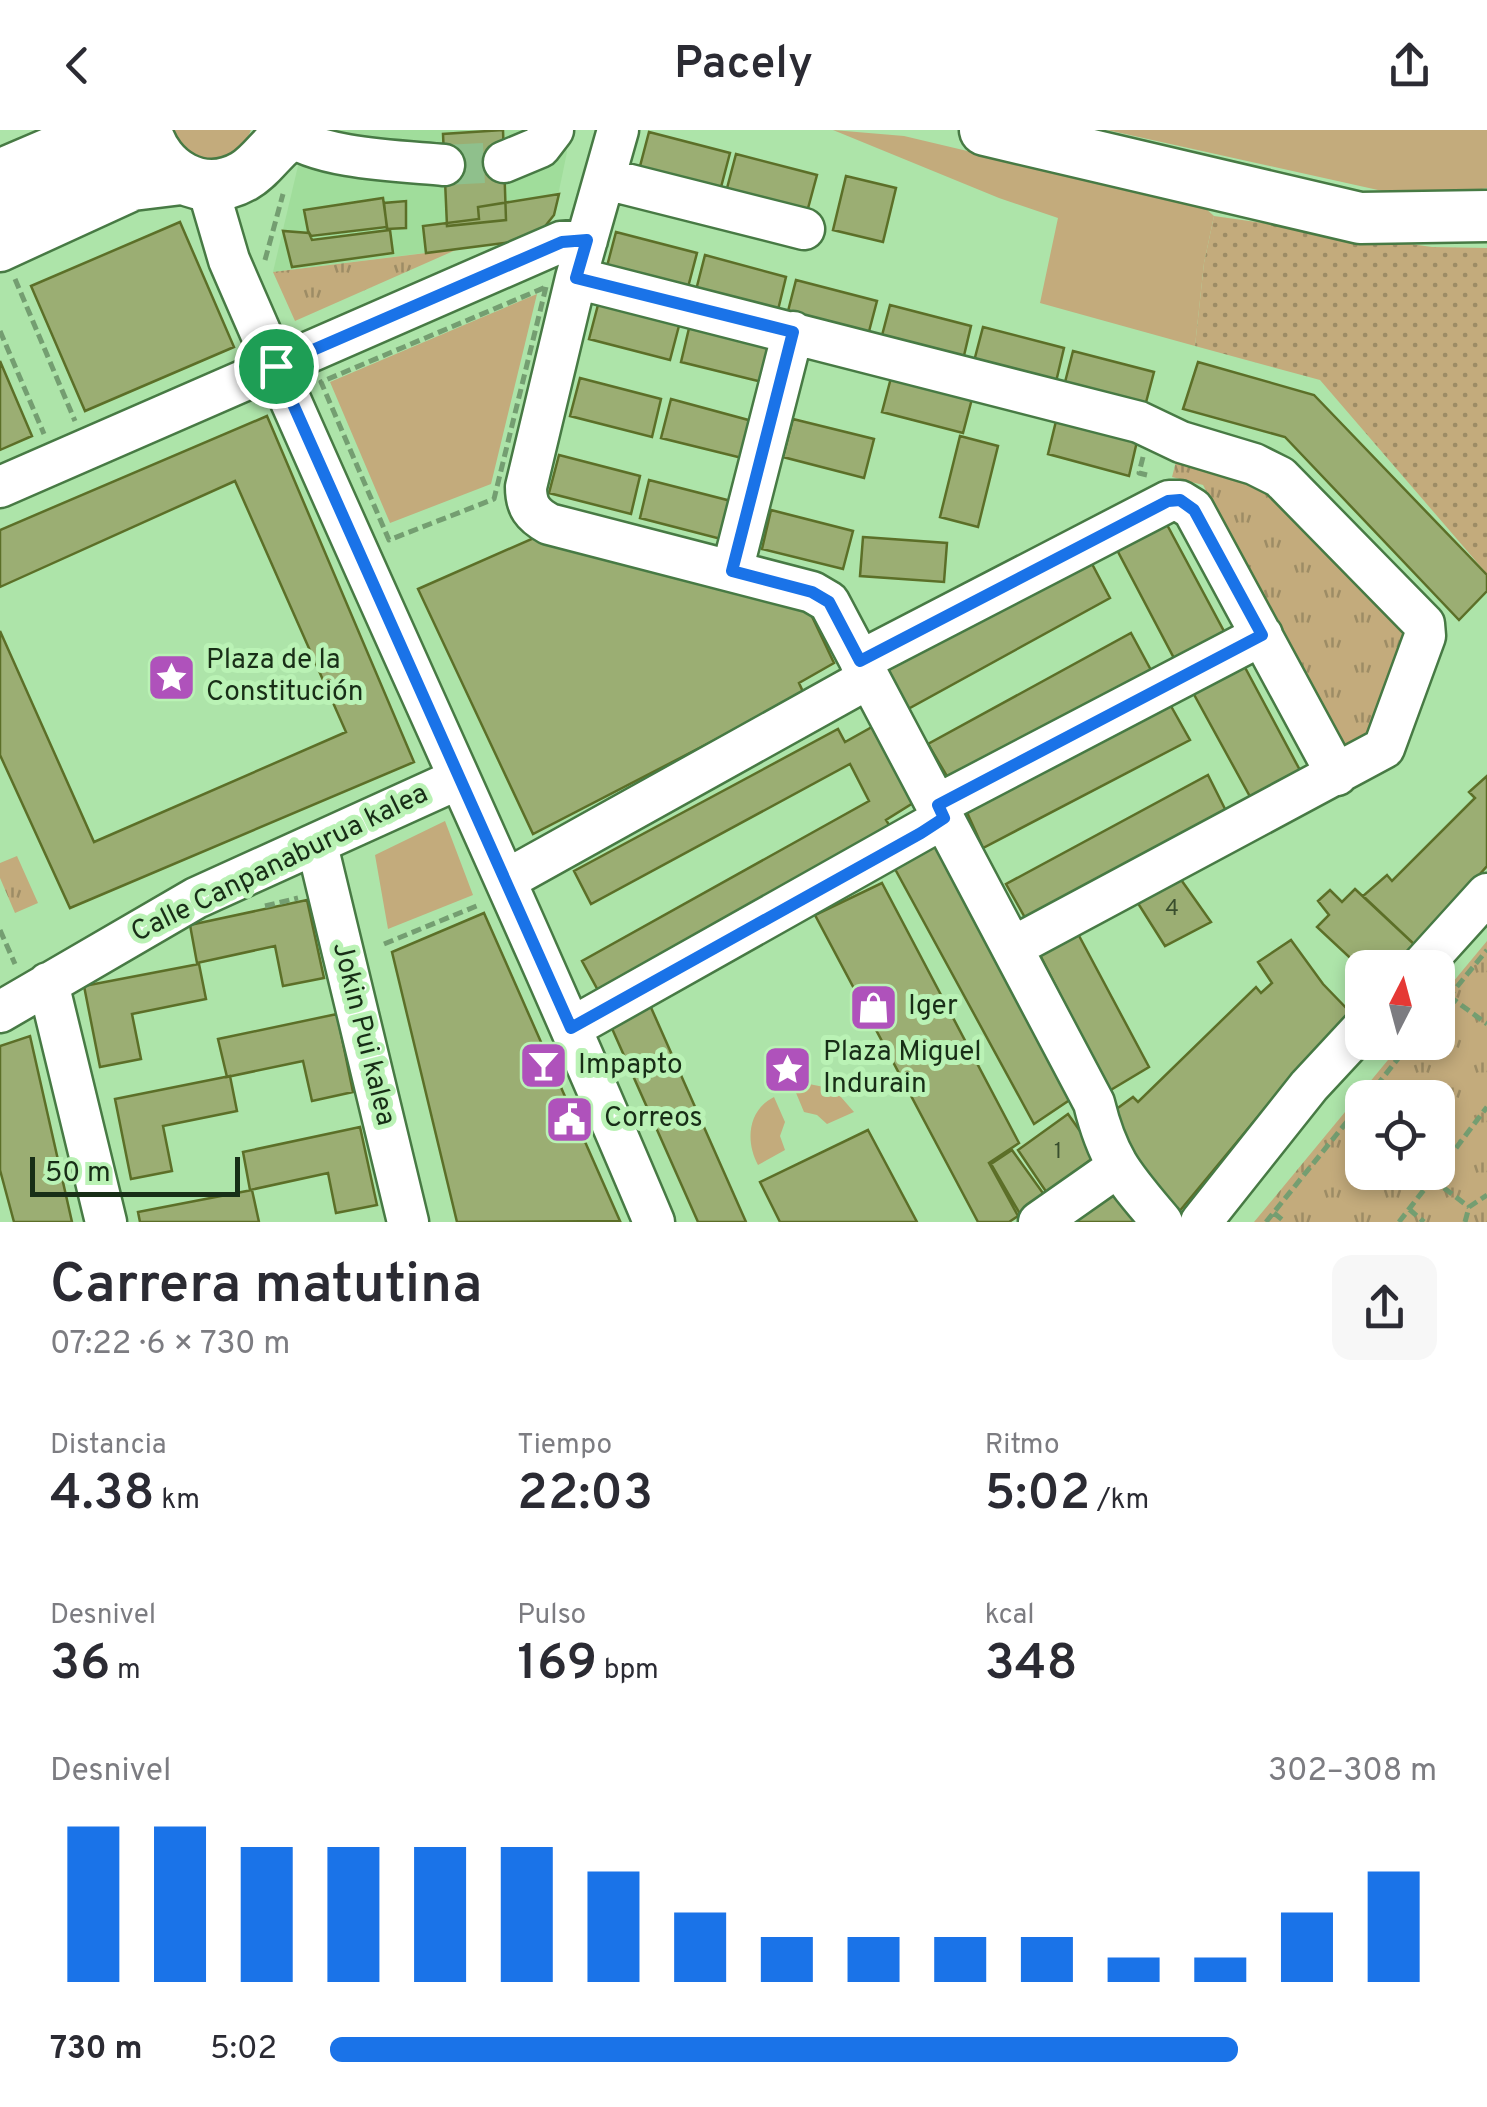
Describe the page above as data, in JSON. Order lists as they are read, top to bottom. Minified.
{"streets":{"street":["Calle Canpanaburua kalea","Jokin Pui kalea"]},"crossings":[["Calle Canpanaburua kalea","Jokin Pui kalea"]],"places":{"place":["Plaza de la Constitución","Plaza Miguel Indurain"],"shop":["Iger"],"bar":["Impapto"],"public building":["Correos"]},"house_numbers":["4","1"],"scale_bar":"50 m","north":"top","page":{"header":"Pacely","scale":"50 m","heading":["Carrera matutina","07:22 · 6 × 730 m"],"stats":[["Distancia","4.38 km"],["Tiempo","22:03"],["Ritmo","5:02 /km"],["Desnivel","36 m"],["Pulso","169 bpm"],["kcal","348"]],"chart":["Desnivel","302–308 m"],"list":[{"name":"730 m","note":"5:02"}]}}
